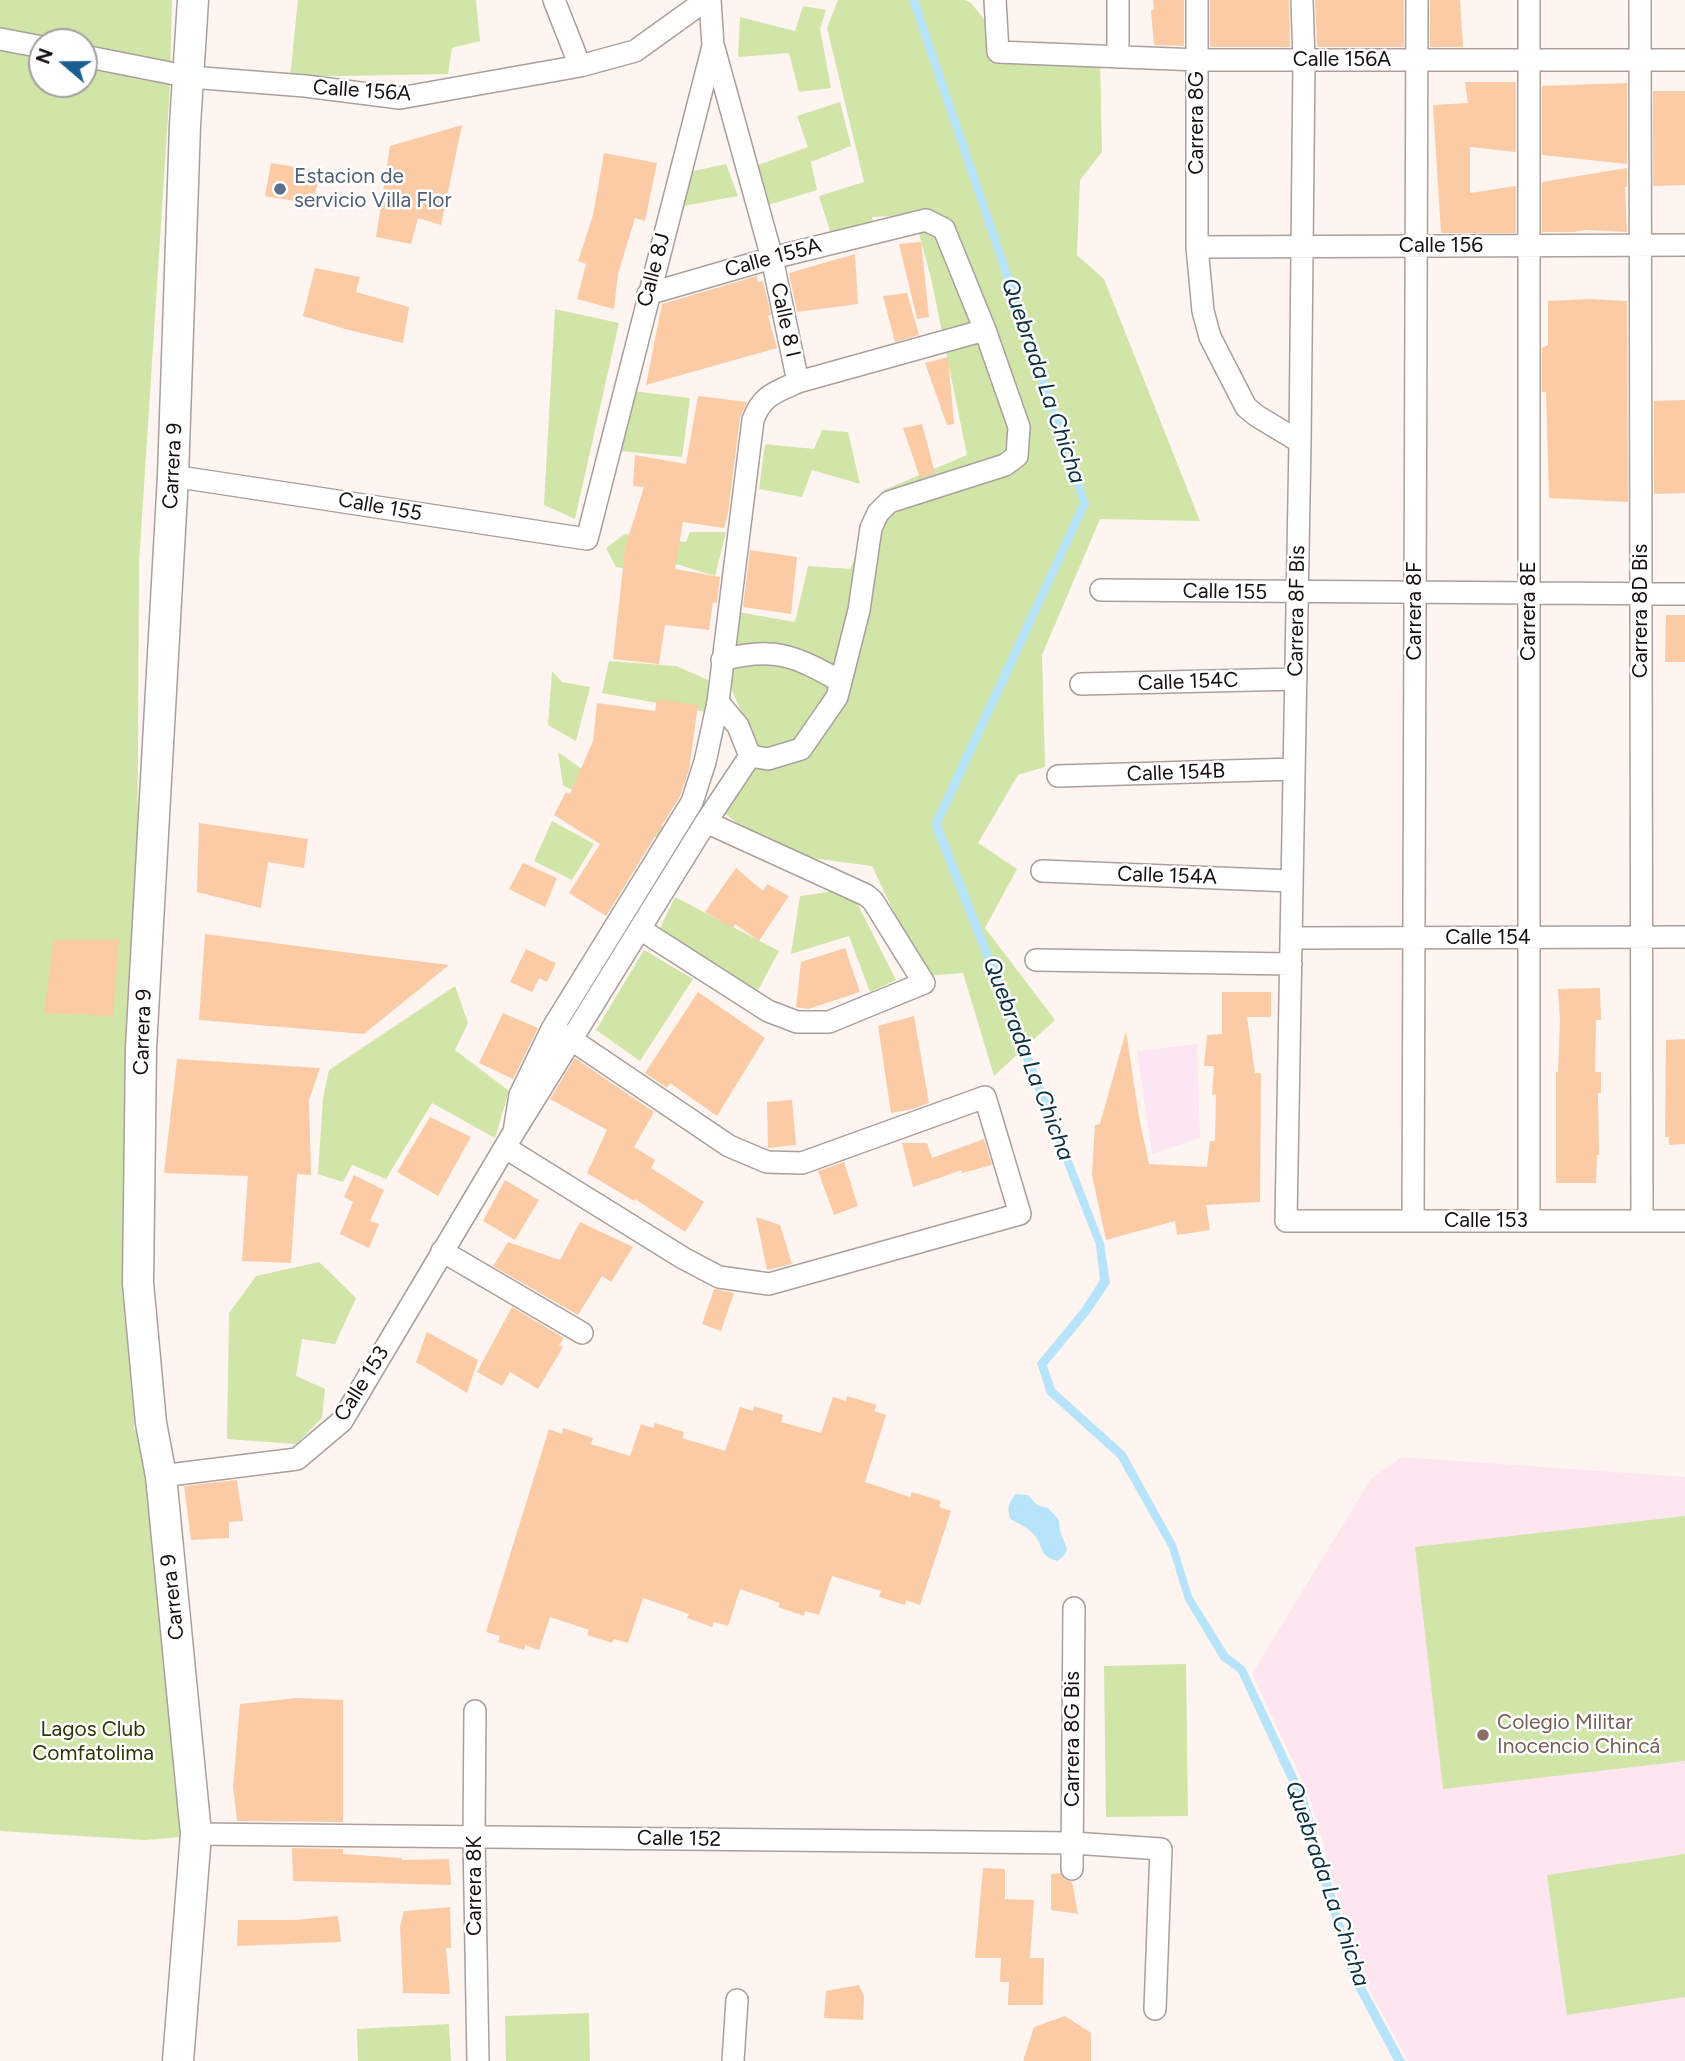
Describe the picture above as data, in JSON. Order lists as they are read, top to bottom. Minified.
{"streets":{"street":["Calle 156A","Carrera 8G","Calle 156","Calle 155A","Calle 8J","Calle 8 I","Carrera 9","Calle 155","Carrera 8F Bis","Carrera 8F","Carrera 8E","Carrera 8D Bis","Calle 154C","Calle 154B","Calle 154A","Calle 154","Calle 153","Carrera 8G Bis","Calle 152","Carrera 8K"]},"crossings":[["Calle 156A","Carrera 8G"],["Calle 156A","Calle 8J"],["Calle 156A","Carrera 9"],["Calle 156A","Carrera 8F Bis"],["Calle 156A","Carrera 8F"],["Calle 156A","Carrera 8E"],["Calle 156A","Carrera 8D Bis"],["Carrera 8G","Calle 156"],["Carrera 8G","Carrera 8F Bis"],["Calle 156","Carrera 8F Bis"],["Calle 156","Carrera 8F"],["Calle 156","Carrera 8E"],["Calle 156","Carrera 8D Bis"],["Calle 155A","Calle 8J"],["Calle 155A","Calle 8 I"],["Calle 155A","Calle 153"],["Calle 8J","Calle 8 I"],["Calle 8J","Calle 155"],["Calle 8 I","Calle 153"],["Carrera 9","Calle 155"],["Carrera 9","Calle 153"],["Carrera 9","Calle 152"],["Calle 155","Carrera 8F Bis"],["Calle 155","Carrera 8F"],["Calle 155","Carrera 8E"],["Calle 155","Carrera 8D Bis"],["Carrera 8F Bis","Calle 154C"],["Carrera 8F Bis","Calle 154B"],["Carrera 8F Bis","Calle 154A"],["Carrera 8F Bis","Calle 154"],["Carrera 8F Bis","Calle 153"],["Carrera 8F","Calle 154"],["Carrera 8F","Calle 153"],["Carrera 8E","Calle 154"],["Carrera 8E","Calle 153"],["Carrera 8D Bis","Calle 154"],["Carrera 8D Bis","Calle 153"],["Carrera 8G Bis","Calle 152"],["Calle 152","Carrera 8K"]],"water":["Quebrada La Chicha"],"parks":["Lagos Club Comfatolima"],"places":["Estacion de servicio Villa Flor","Colegio Militar Inocencio Chincá"],"north":"left"}
